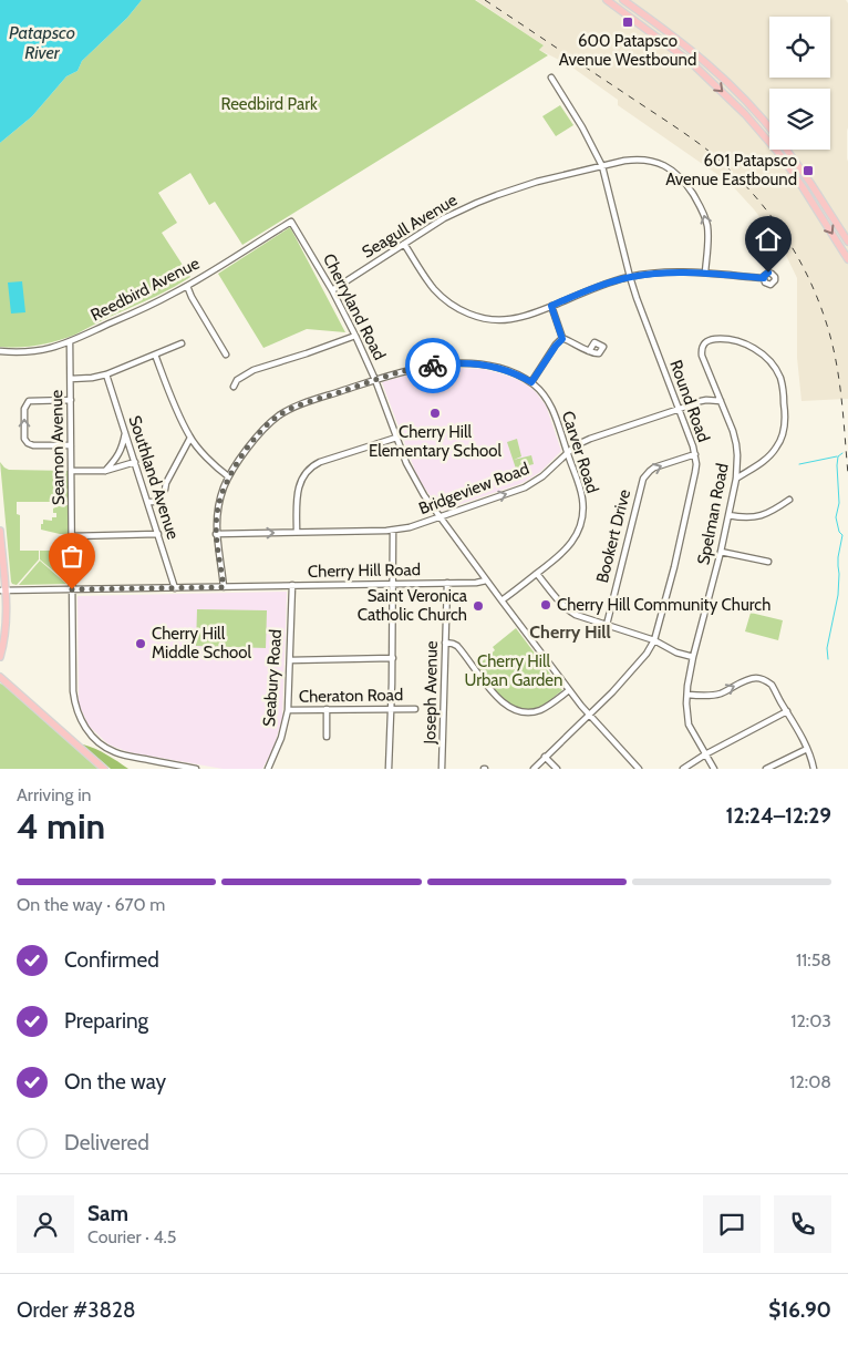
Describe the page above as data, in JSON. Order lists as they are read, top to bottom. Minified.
{"streets":{"street":["Seagull Avenue","Reedbird Avenue","Cherryland Road","Round Road","Seamon Avenue","Carver Road","Southland Avenue","Bridgeview Road","Spelman Road","Bookert Drive","Cherry Hill Road","Seabury Road","Joseph Avenue","Cheraton Road"]},"crossings":[["Seagull Avenue","Cherryland Road"],["Seagull Avenue","Round Road"],["Reedbird Avenue","Cherryland Road"],["Reedbird Avenue","Seamon Avenue"],["Cherryland Road","Carver Road"],["Cherryland Road","Bridgeview Road"],["Cherryland Road","Cherry Hill Road"],["Round Road","Bridgeview Road"],["Round Road","Bookert Drive"],["Seamon Avenue","Cherry Hill Road"],["Carver Road","Bridgeview Road"],["Southland Avenue","Cherry Hill Road"],["Bridgeview Road","Spelman Road"],["Cherry Hill Road","Seabury Road"],["Cherry Hill Road","Joseph Avenue"],["Seabury Road","Cheraton Road"]],"one_way":["Bridgeview Road","Bookert Drive"],"districts":["Cherry Hill"],"water":["Patapsco River"],"parks":["Reedbird Park","Cherry Hill Urban Garden"],"places":{"transit":["600 Patapsco Avenue Westbound","601 Patapsco Avenue Eastbound"],"other":["Cherry Hill Elementary School","Cherry Hill Community Church","Saint Veronica Catholic Church","Cherry Hill Middle School"]},"page":{"heading":["4 min","Arriving in","12:24–12:29"],"panel":["Sam","Courier · 4.5","Order #3828","$16.90"],"bar":"On the way · 670 m","list":[["Confirmed","11:58"],["Preparing","12:03"],["On the way","12:08"],"Delivered"]}}
